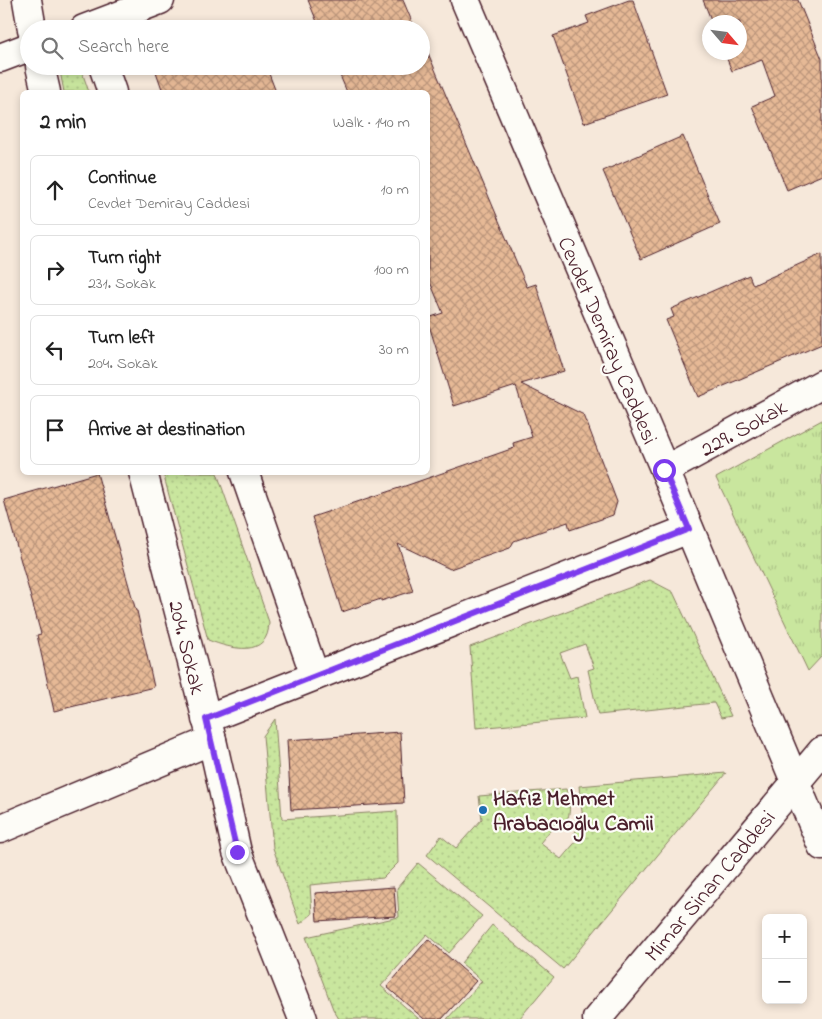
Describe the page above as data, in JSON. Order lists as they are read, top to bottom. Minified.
{"streets":{"street":["Cevdet Demiray Caddesi","229. Sokak","204. Sokak","Mimar Sinan Caddesi"]},"crossings":[["Cevdet Demiray Caddesi","229. Sokak"],["Cevdet Demiray Caddesi","Mimar Sinan Caddesi"]],"places":["Hafız Mehmet Arabacıoğlu Camii"],"north":"bottom right","page":{"search":"Search here","heading":["2 min","Walk · 140 m"],"list":[["Continue","Cevdet Demiray Caddesi","10 m"],["Turn right","231. Sokak","100 m"],["Turn left","204. Sokak","30 m"],"Arrive at destination"],"map_buttons":["+","−"]}}
